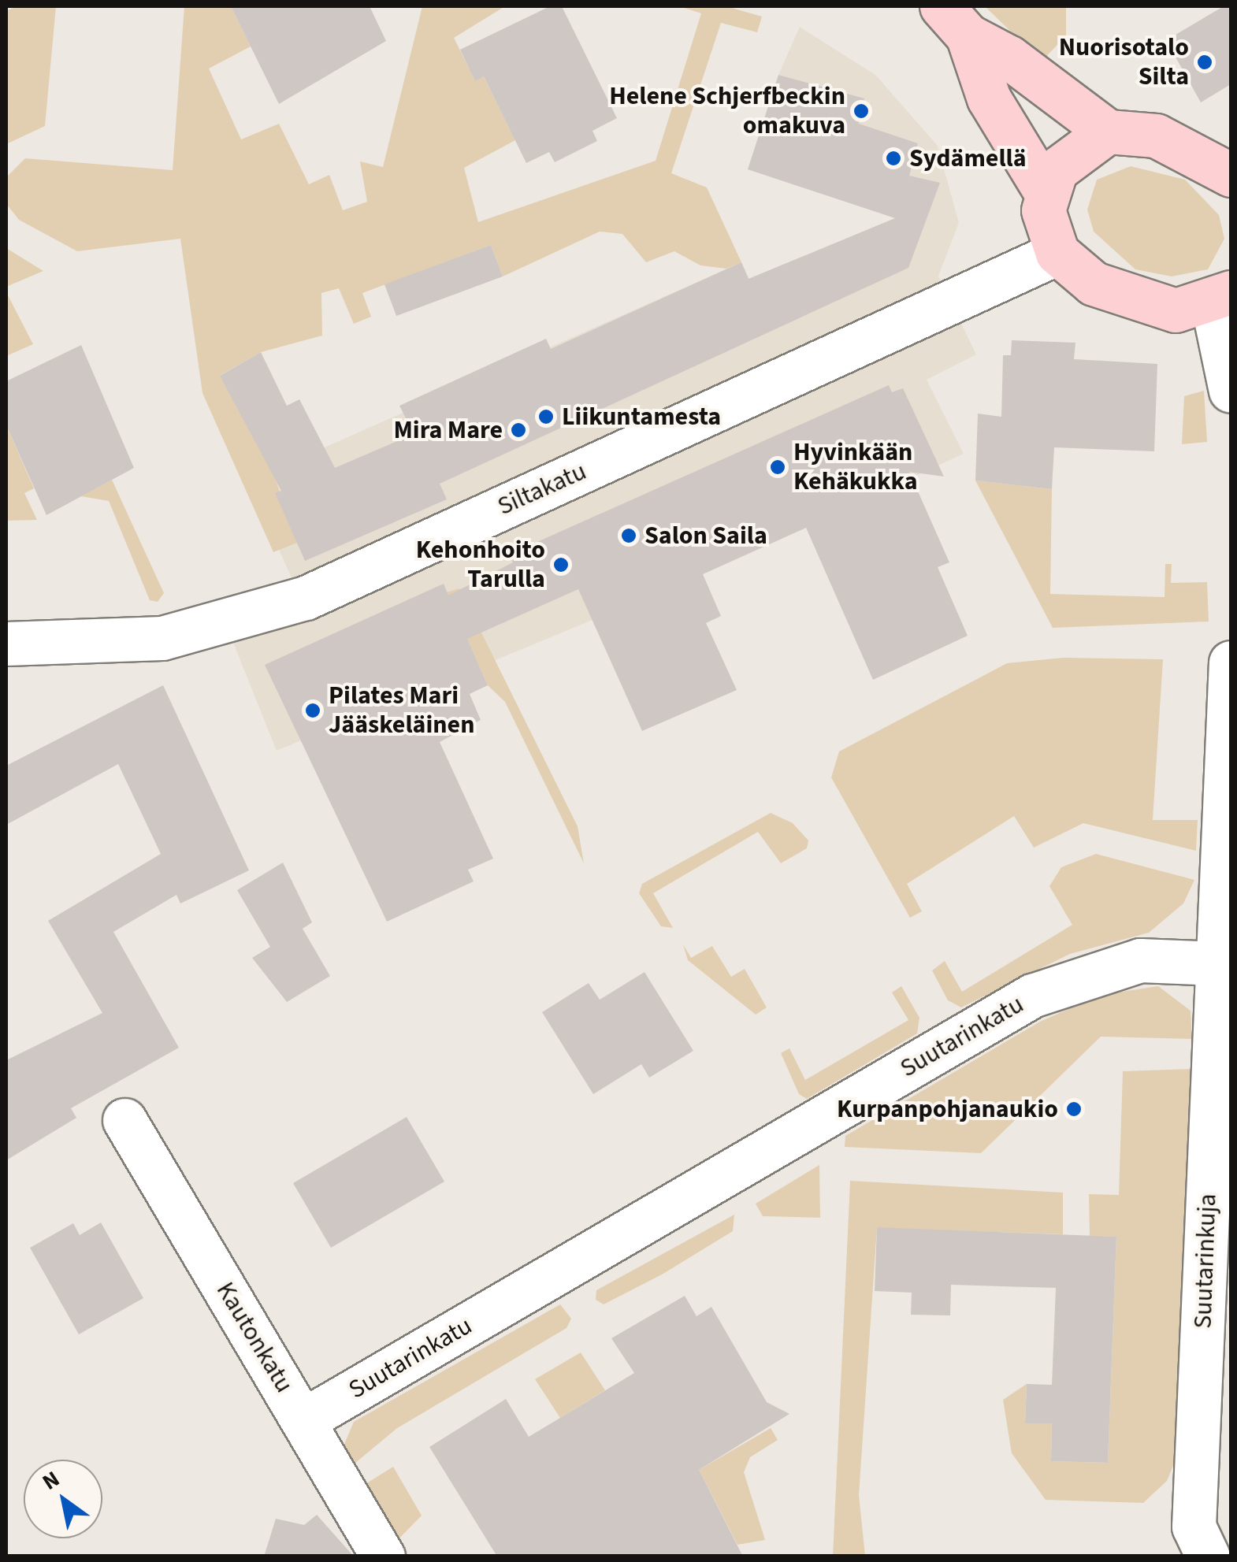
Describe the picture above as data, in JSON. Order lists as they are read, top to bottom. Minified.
{"streets":{"street":["Siltakatu","Suutarinkatu","Suutarinkuja","Kautonkatu"]},"crossings":[["Suutarinkatu","Suutarinkuja"],["Suutarinkatu","Kautonkatu"]],"places":["Nuorisotalo Silta","Helene Schjerfbeckin omakuva","Sydämellä","Liikuntamesta","Mira Mare","Hyvinkään Kehäkukka","Salon Saila","Kehonhoito Tarulla","Pilates Mari Jääskeläinen","Kurpanpohjanaukio"],"north":"top left"}
